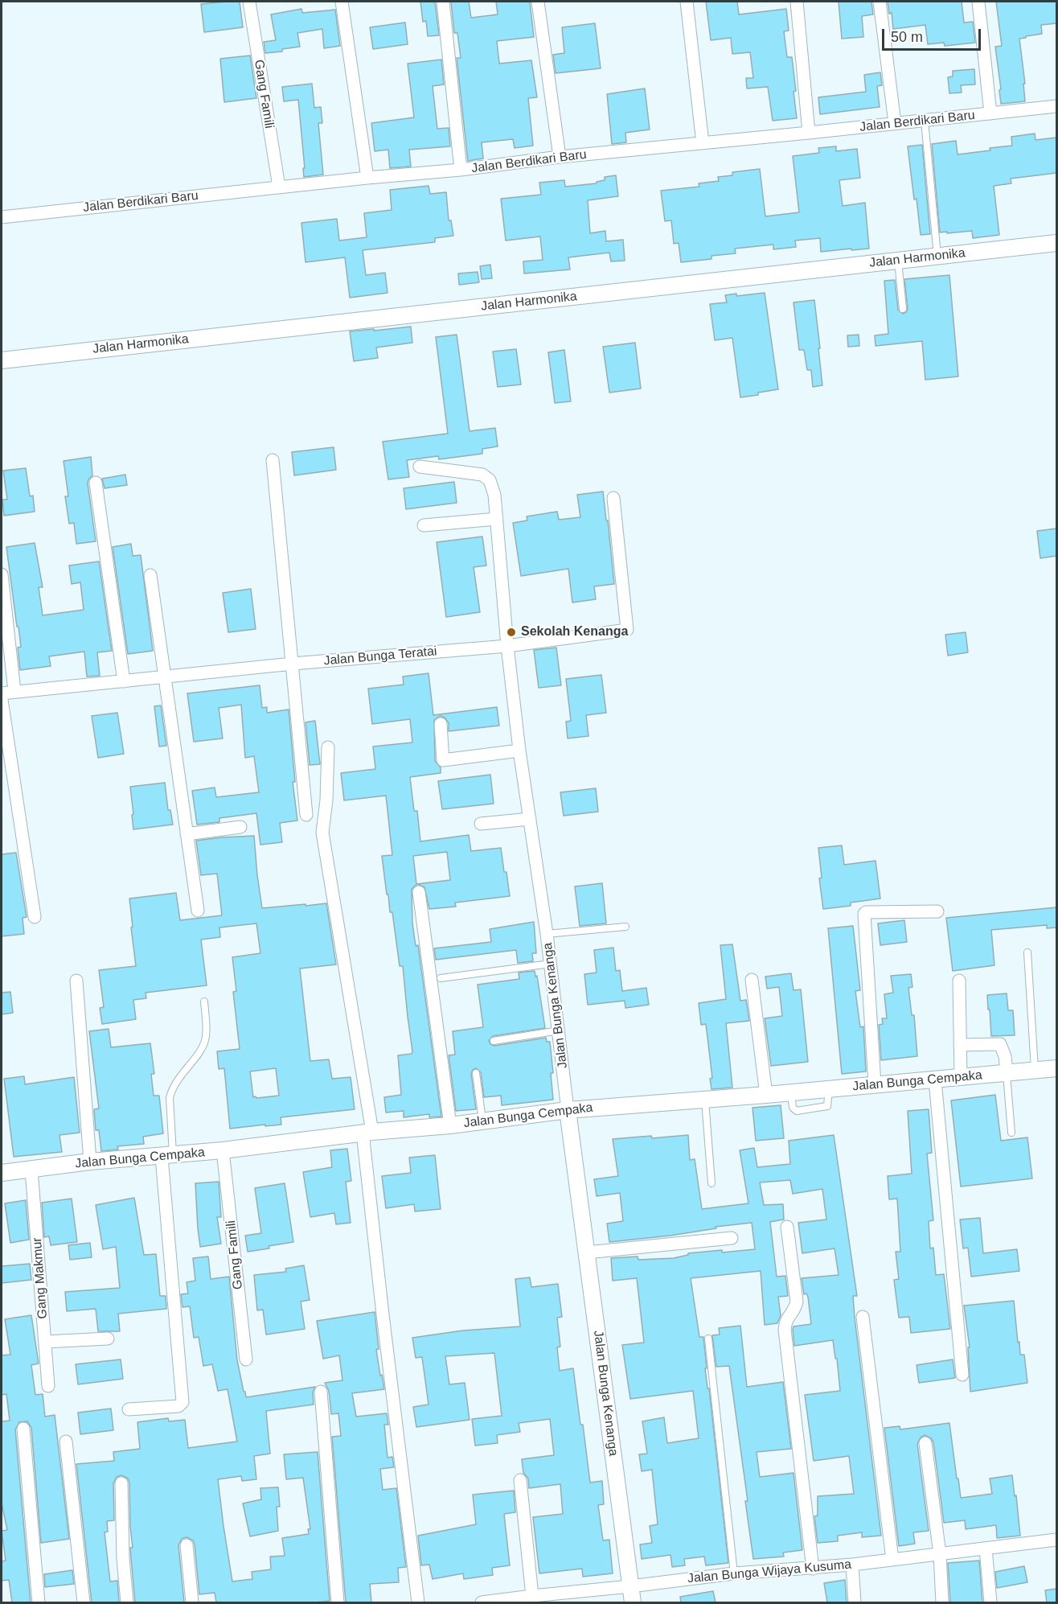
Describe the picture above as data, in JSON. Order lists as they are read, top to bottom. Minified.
{"streets":{"street":["Gang Famili","Jalan Berdikari Baru","Jalan Harmonika","Jalan Bunga Teratai","Jalan Bunga Kenanga","Jalan Bunga Cempaka","Gang Makmur","Jalan Bunga Wijaya Kusuma"]},"crossings":[["Gang Famili","Jalan Berdikari Baru"],["Gang Famili","Jalan Bunga Cempaka"],["Jalan Bunga Teratai","Jalan Bunga Kenanga"],["Jalan Bunga Kenanga","Jalan Bunga Cempaka"],["Jalan Bunga Kenanga","Jalan Bunga Wijaya Kusuma"],["Jalan Bunga Cempaka","Gang Makmur"]],"places":["Sekolah Kenanga"],"scale_bar":"50 m"}
